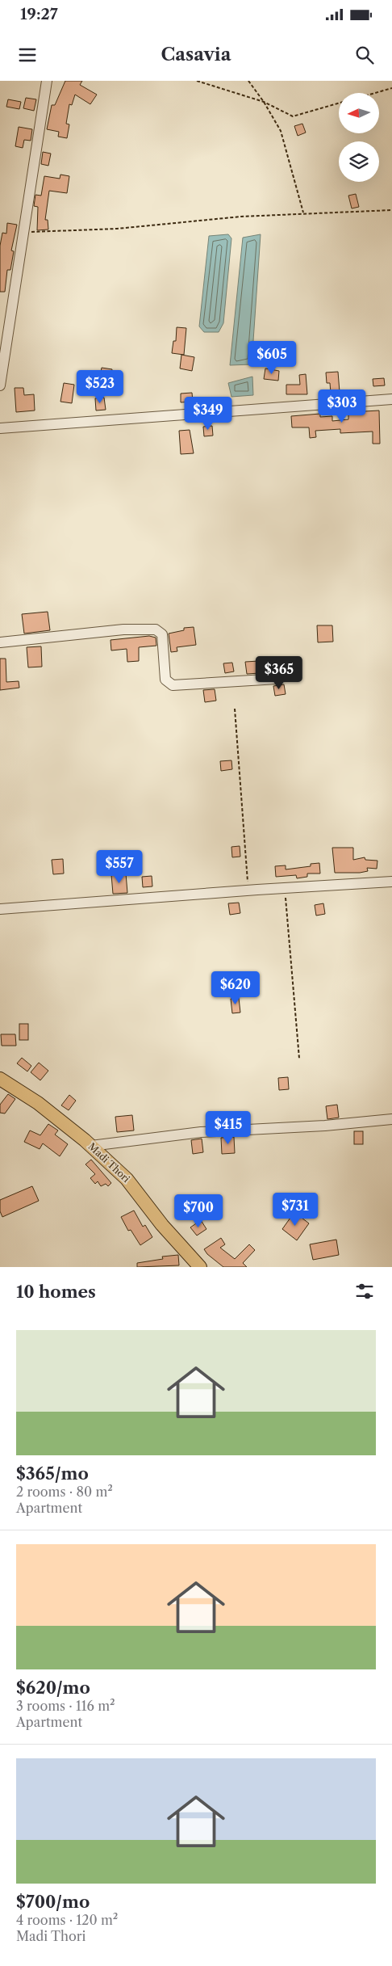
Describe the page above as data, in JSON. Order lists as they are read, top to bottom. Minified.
{"streets":{"main road":["Madi Thori"]},"north":"left","page":{"status":"19:27","header":"Casavia","price":["$605","$523","$303","$349","$365","$557","$620","$415","$731","$700"],"heading":"10 homes","list":[{"name":"$365/mo","note":"2 rooms · 80 m² · Apartment"},{"name":"$620/mo","note":"3 rooms · 116 m² · Apartment"},{"name":"$700/mo","note":"4 rooms · 120 m² · Madi Thori"}]}}
